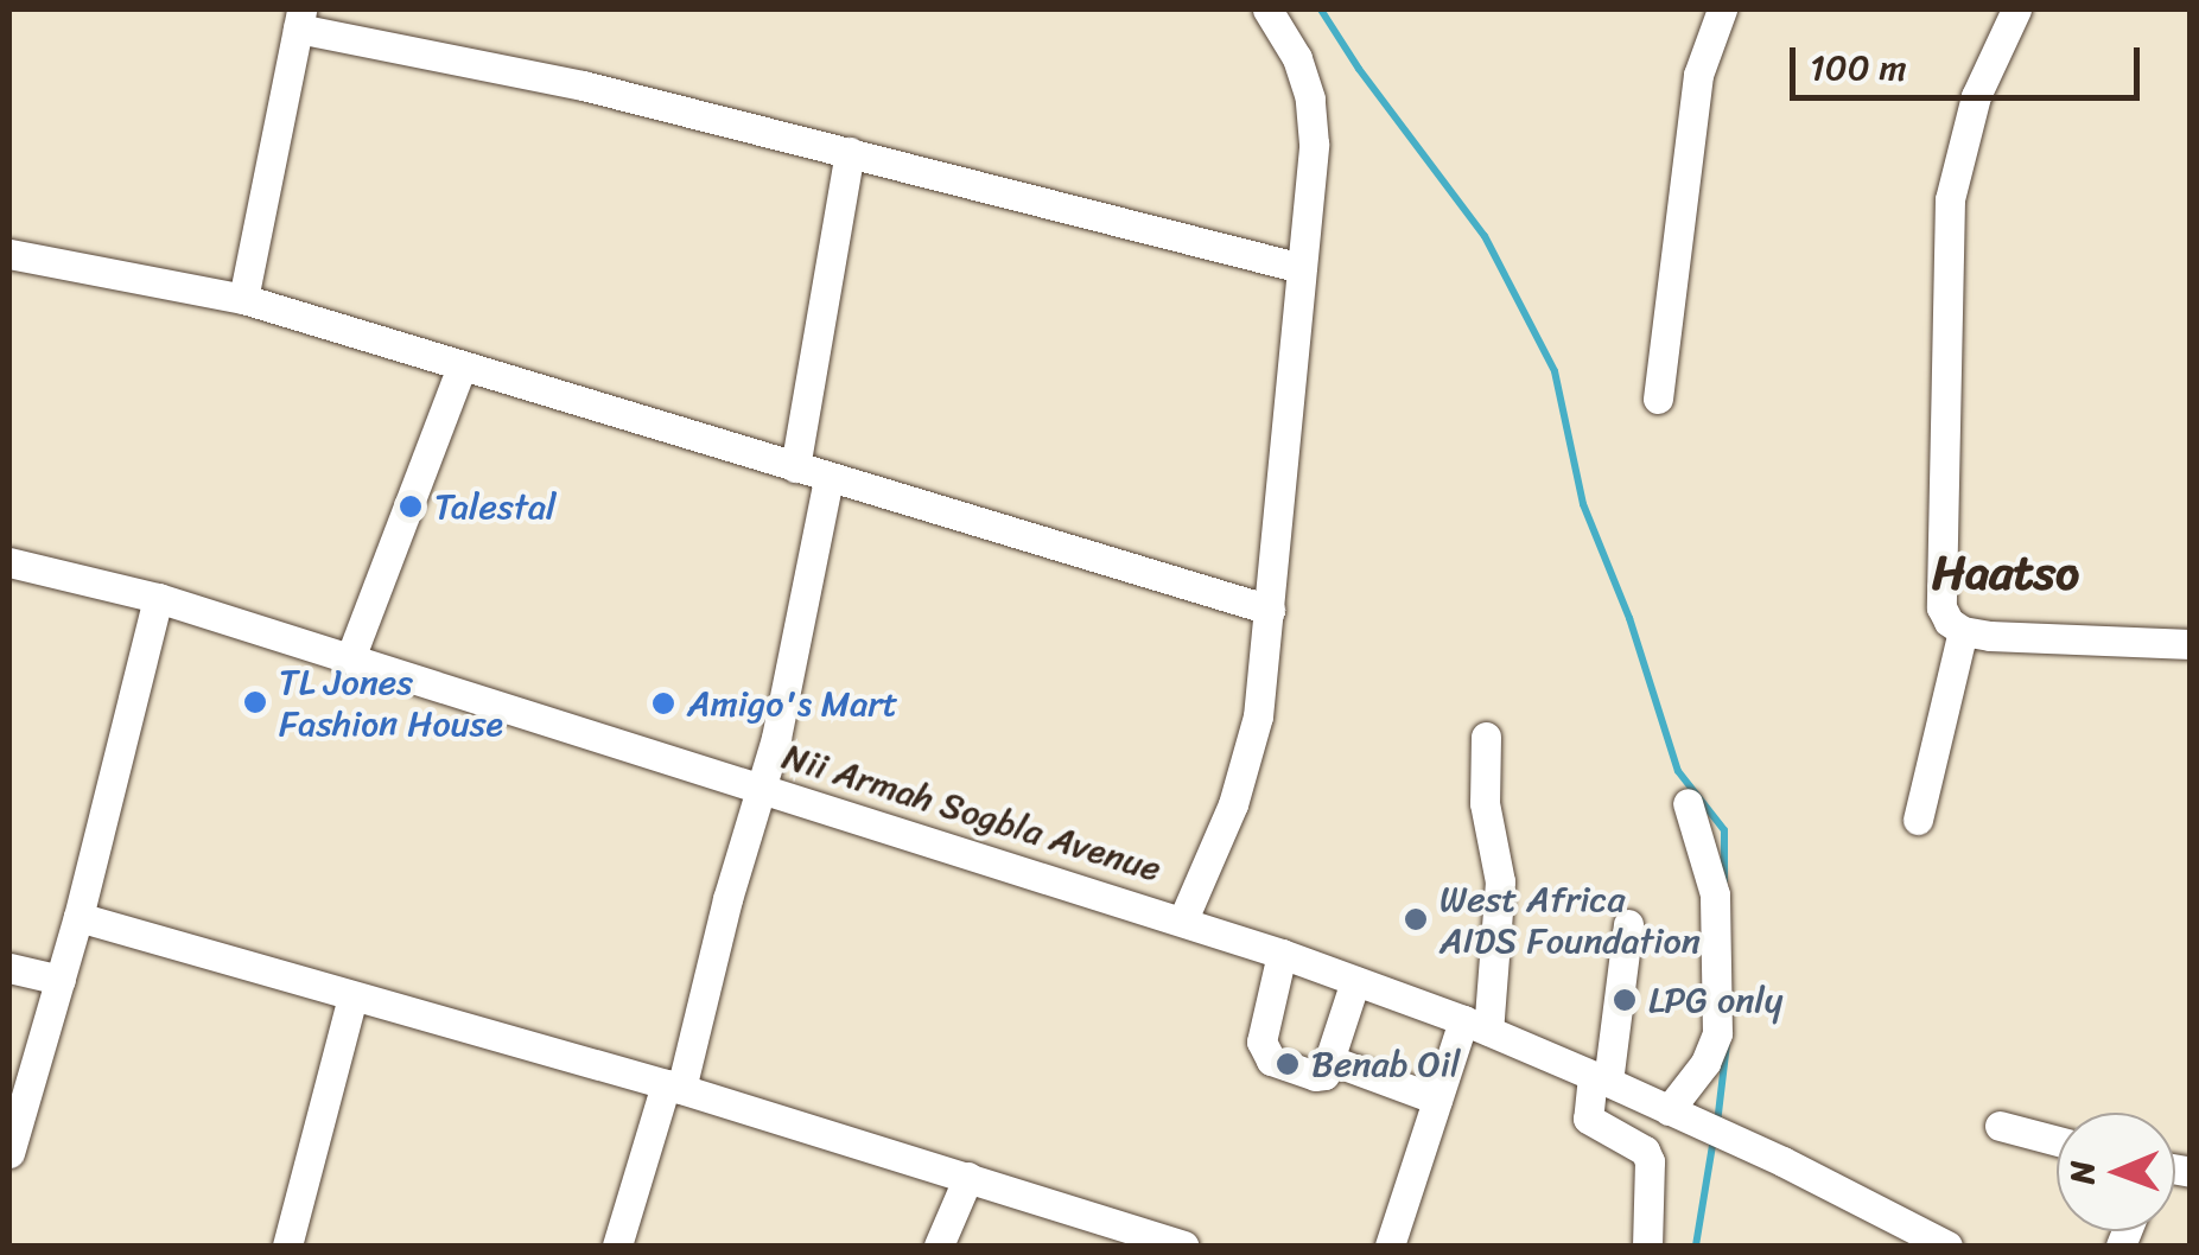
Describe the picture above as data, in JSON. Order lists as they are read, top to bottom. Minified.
{"streets":{"street":["Nii Armah Sogbla Avenue"]},"districts":["Haatso"],"places":["Talestal","TL Jones Fashion House","Amigo's Mart","West Africa AIDS Foundation","LPG only","Benab Oil"],"scale_bar":"100 m","north":"left"}
